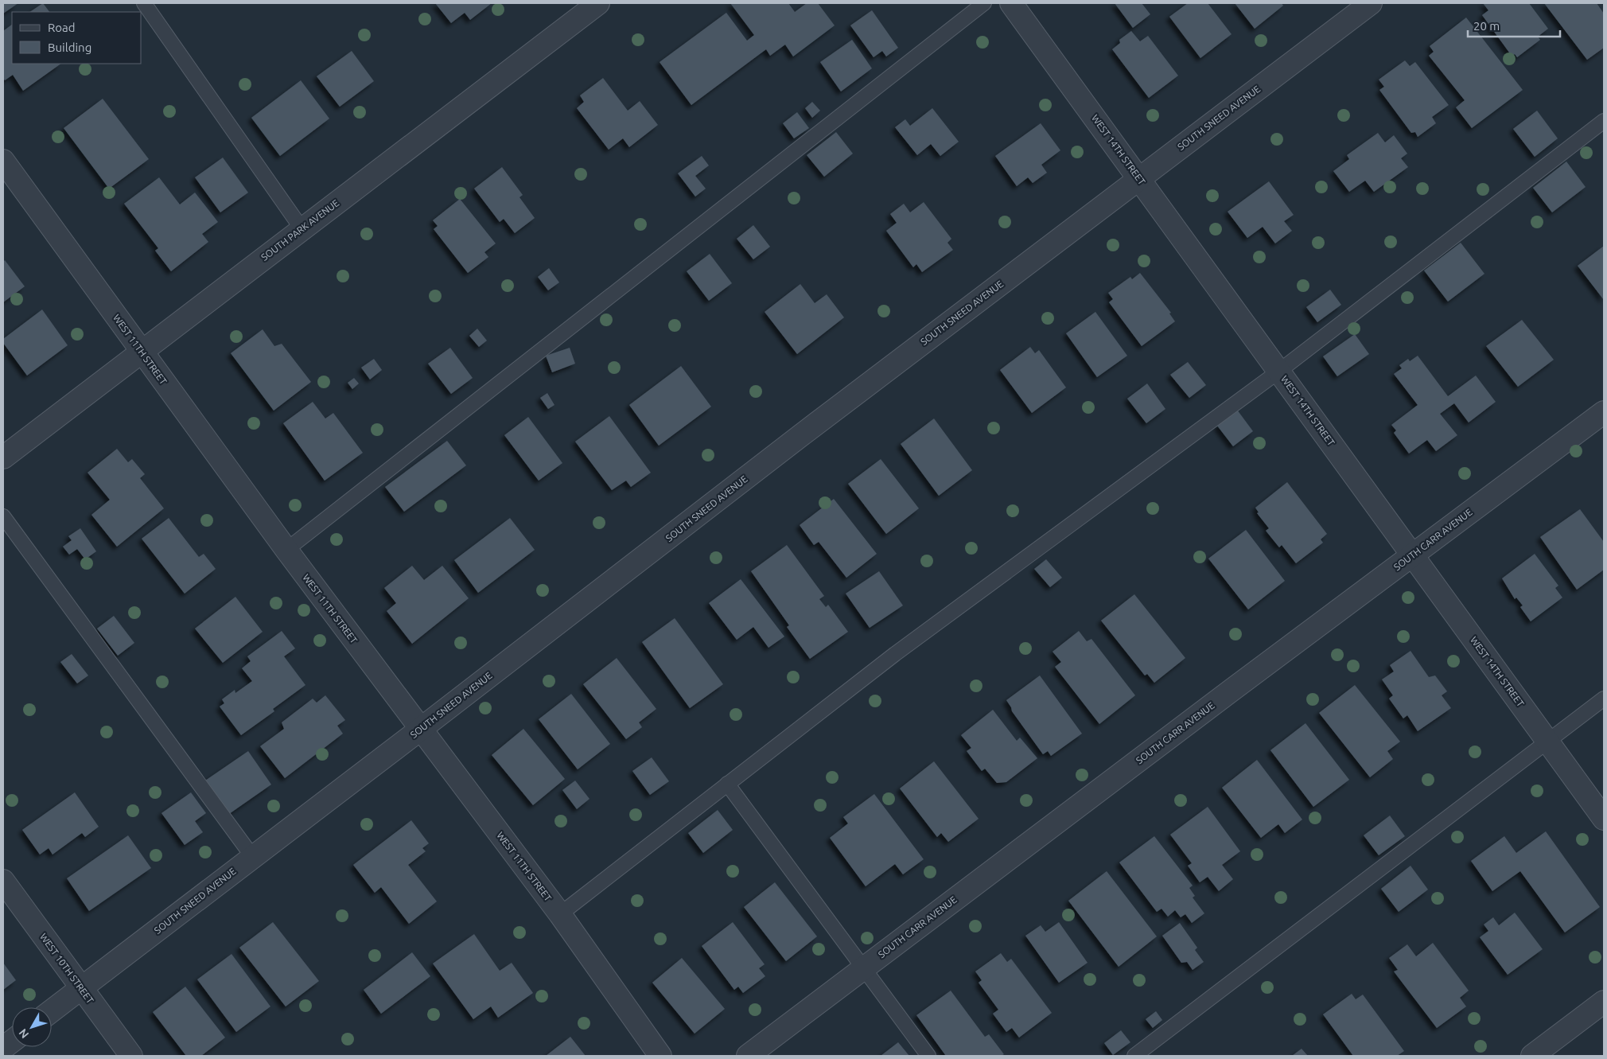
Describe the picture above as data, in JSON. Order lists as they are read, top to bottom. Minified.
{"streets":{"street":["SOUTH SNEED AVENUE","WEST 14TH STREET","SOUTH PARK AVENUE","WEST 11TH STREET","SOUTH CARR AVENUE","WEST 10TH STREET"]},"crossings":[["SOUTH SNEED AVENUE","WEST 14TH STREET"],["SOUTH SNEED AVENUE","WEST 11TH STREET"],["SOUTH SNEED AVENUE","WEST 10TH STREET"],["WEST 14TH STREET","SOUTH CARR AVENUE"],["SOUTH PARK AVENUE","WEST 11TH STREET"]],"legend":["Road","Building"],"scale_bar":"20 m","north":"bottom left"}
